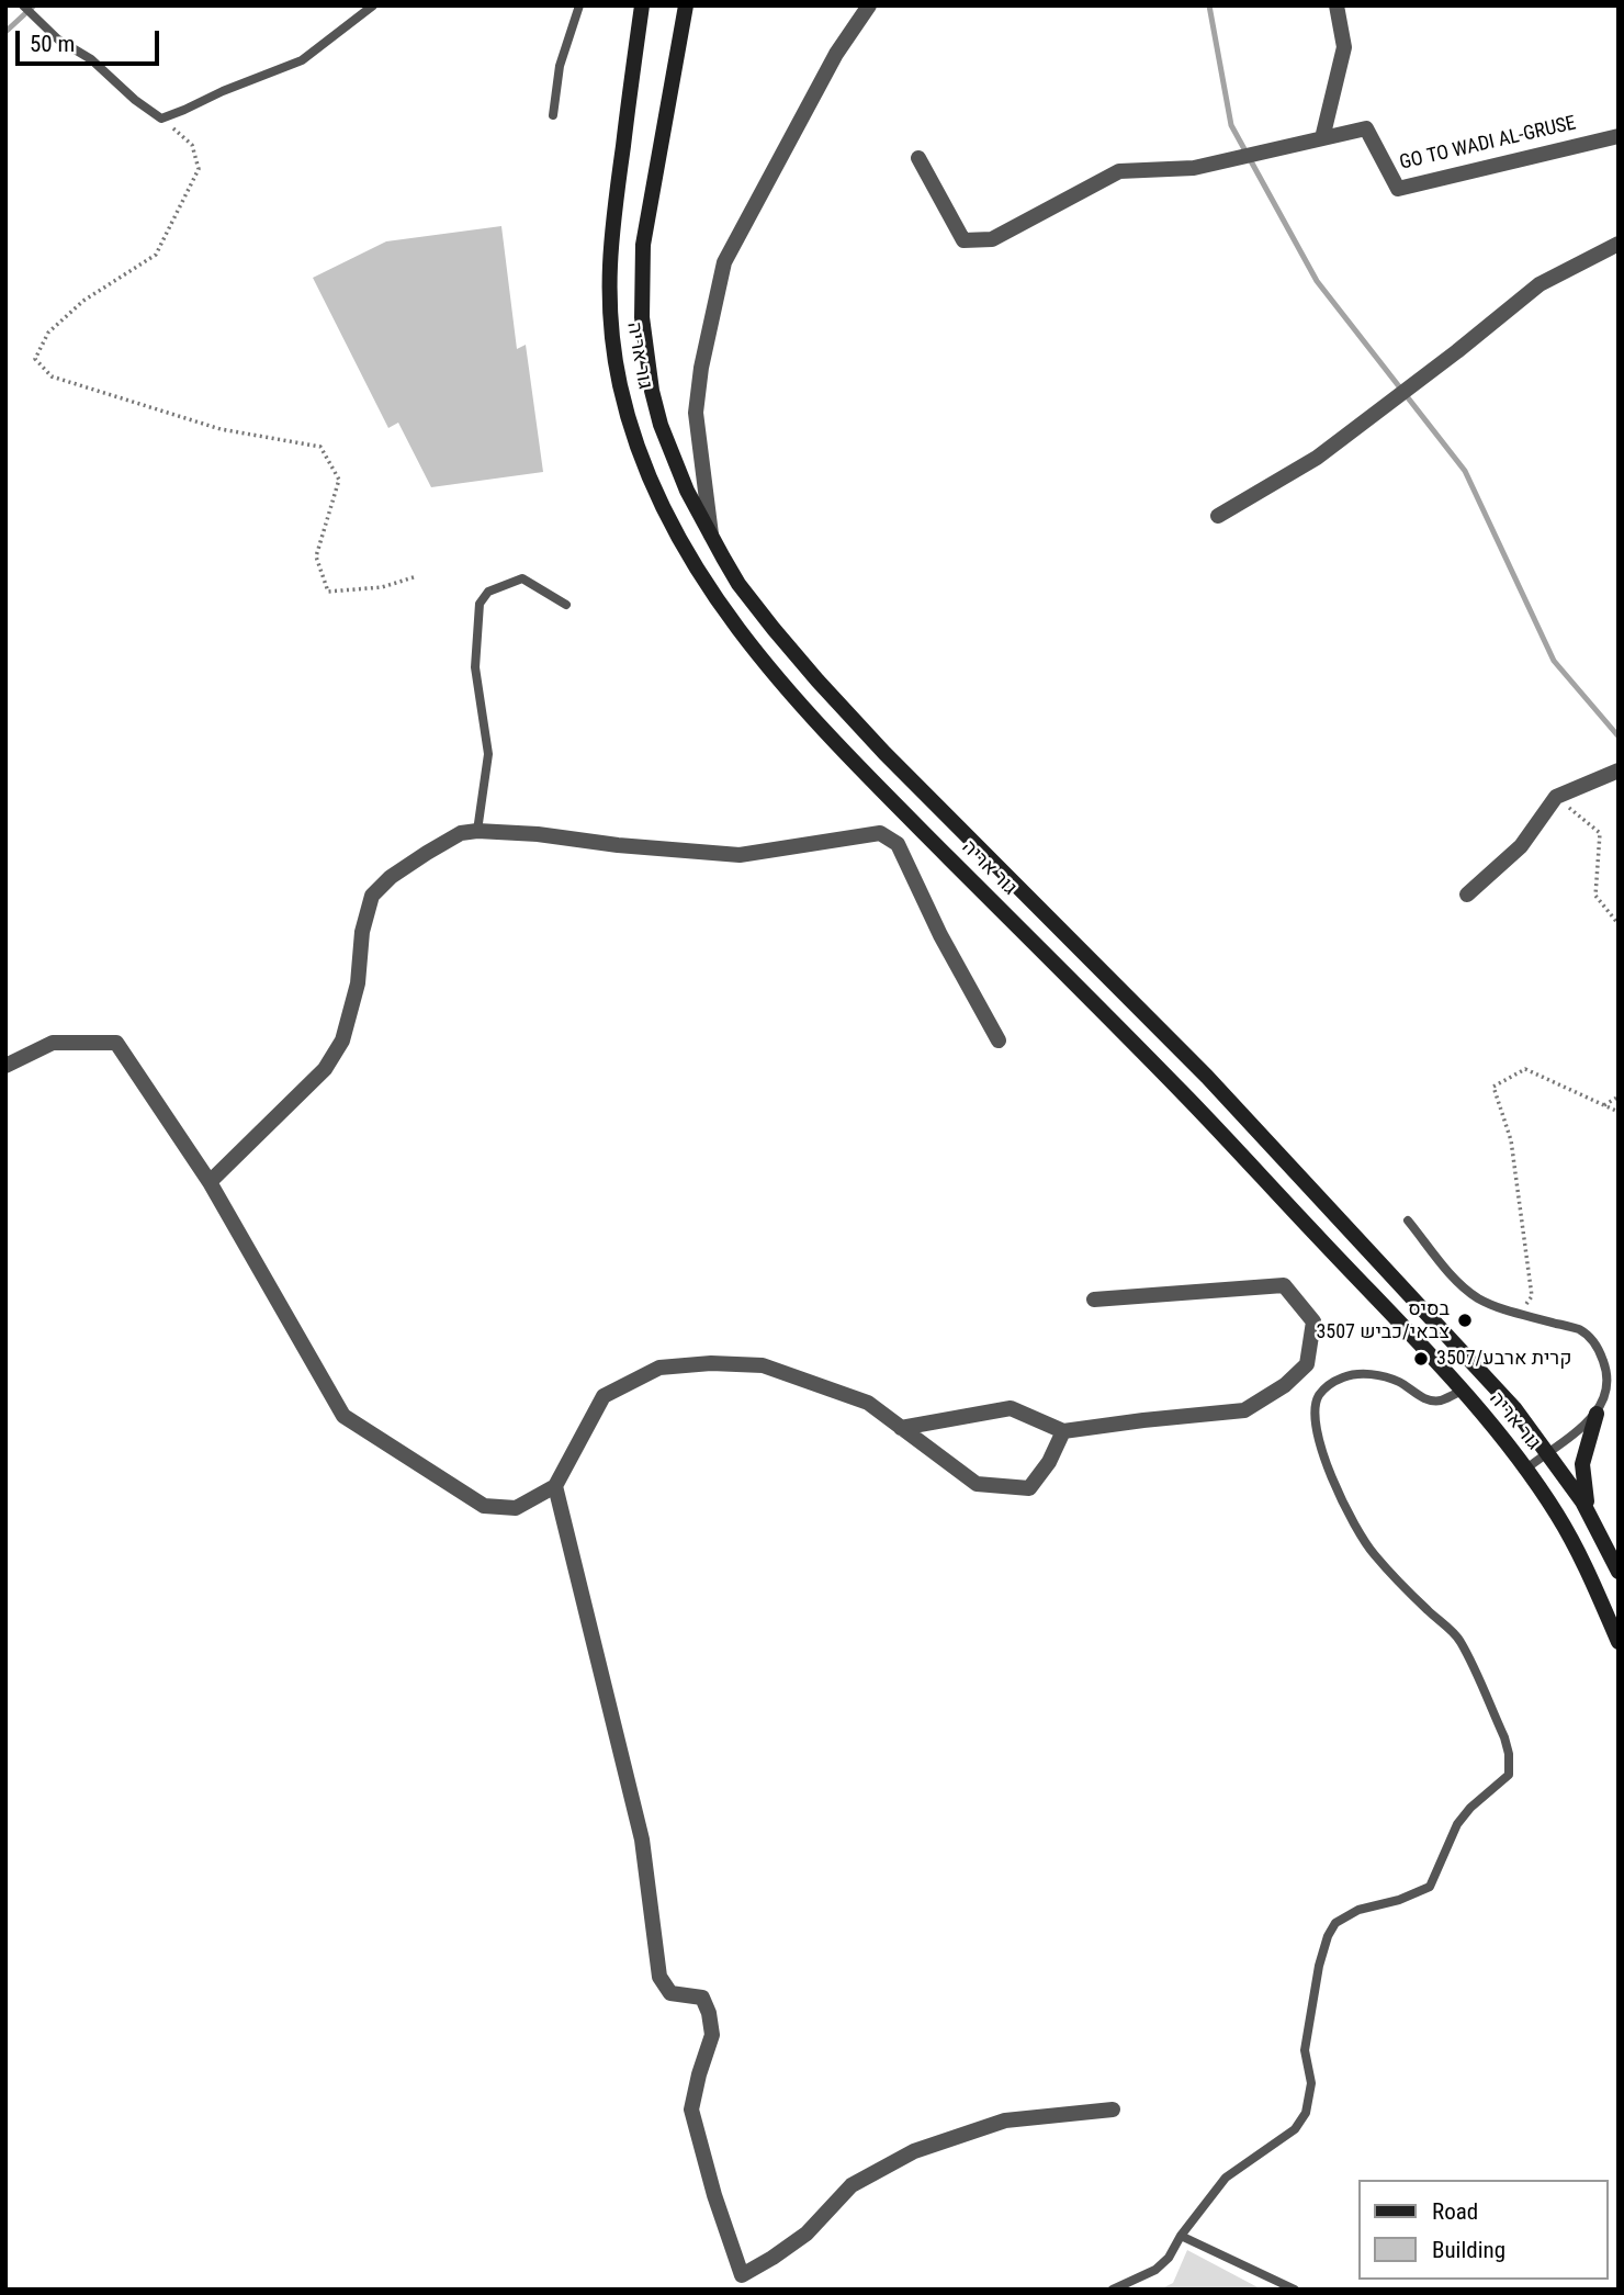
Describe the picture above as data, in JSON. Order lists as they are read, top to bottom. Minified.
{"streets":{"main road":["גור אריה"],"street":["GO TO WADI AL-GRUSE"]},"places":["בסיס צבאי/כביש 3507","קרית ארבע/3507"],"legend":["Road","Building"],"scale_bar":"50 m"}
